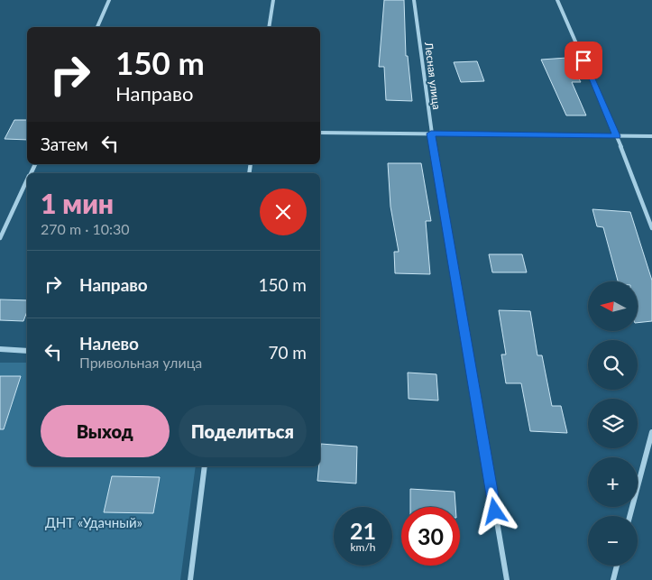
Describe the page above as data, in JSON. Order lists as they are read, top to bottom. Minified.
{"streets":{"street":["Лесная улица"]},"parks":["ДНТ «Удачный»"],"north":"left","page":{"turn":["150 m","Направо"],"then":"Затем","heading":["1 мин","270 m · 10:30"],"list":[{"name":"Направо","value":"150 m"},{"name":"Налево","note":"Привольная улица","value":"70 m"}],"map_buttons":["+","−"],"buttons":["Выход","Поделиться"],"speed":"21 km/h","limit":"30"}}
